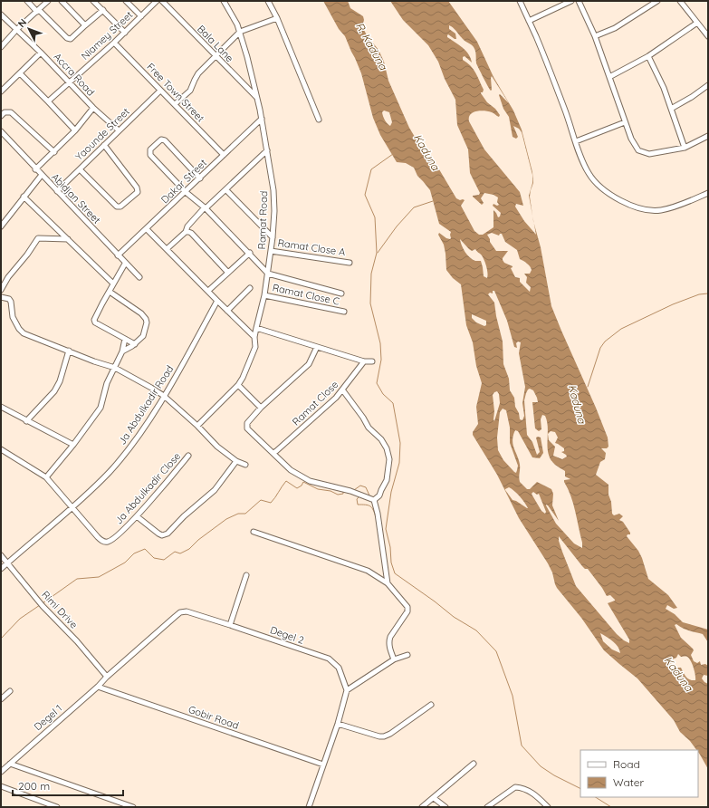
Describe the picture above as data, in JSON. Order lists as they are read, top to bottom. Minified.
{"streets":{"street":["Niamey Street","Bala Lane","Accra Road","Free Town Street","Yaounde Street","Dakar Street","Abidjan Street","Ramat Road","Ramat Close A","Ramat Close C","Ramat Close","Ja Abdulkadir Road","Ja Abdulkadir Close","Rimi Drive","Degel 2","Degel 1","Gobir Road"]},"crossings":[["Niamey Street","Accra Road"],["Niamey Street","Free Town Street"],["Bala Lane","Ramat Road"],["Accra Road","Yaounde Street"],["Free Town Street","Yaounde Street"],["Free Town Street","Dakar Street"],["Yaounde Street","Abidjan Street"],["Dakar Street","Abidjan Street"],["Dakar Street","Ramat Road"],["Ramat Road","Ramat Close A"],["Ramat Road","Ramat Close C"],["Ja Abdulkadir Road","Ja Abdulkadir Close"],["Ja Abdulkadir Road","Rimi Drive"],["Rimi Drive","Degel 2"],["Rimi Drive","Degel 1"],["Degel 2","Degel 1"],["Degel 1","Gobir Road"]],"water":["R. Kaduna","Kaduna"],"legend":["Road","Water"],"scale_bar":"200 m","north":"top left"}
